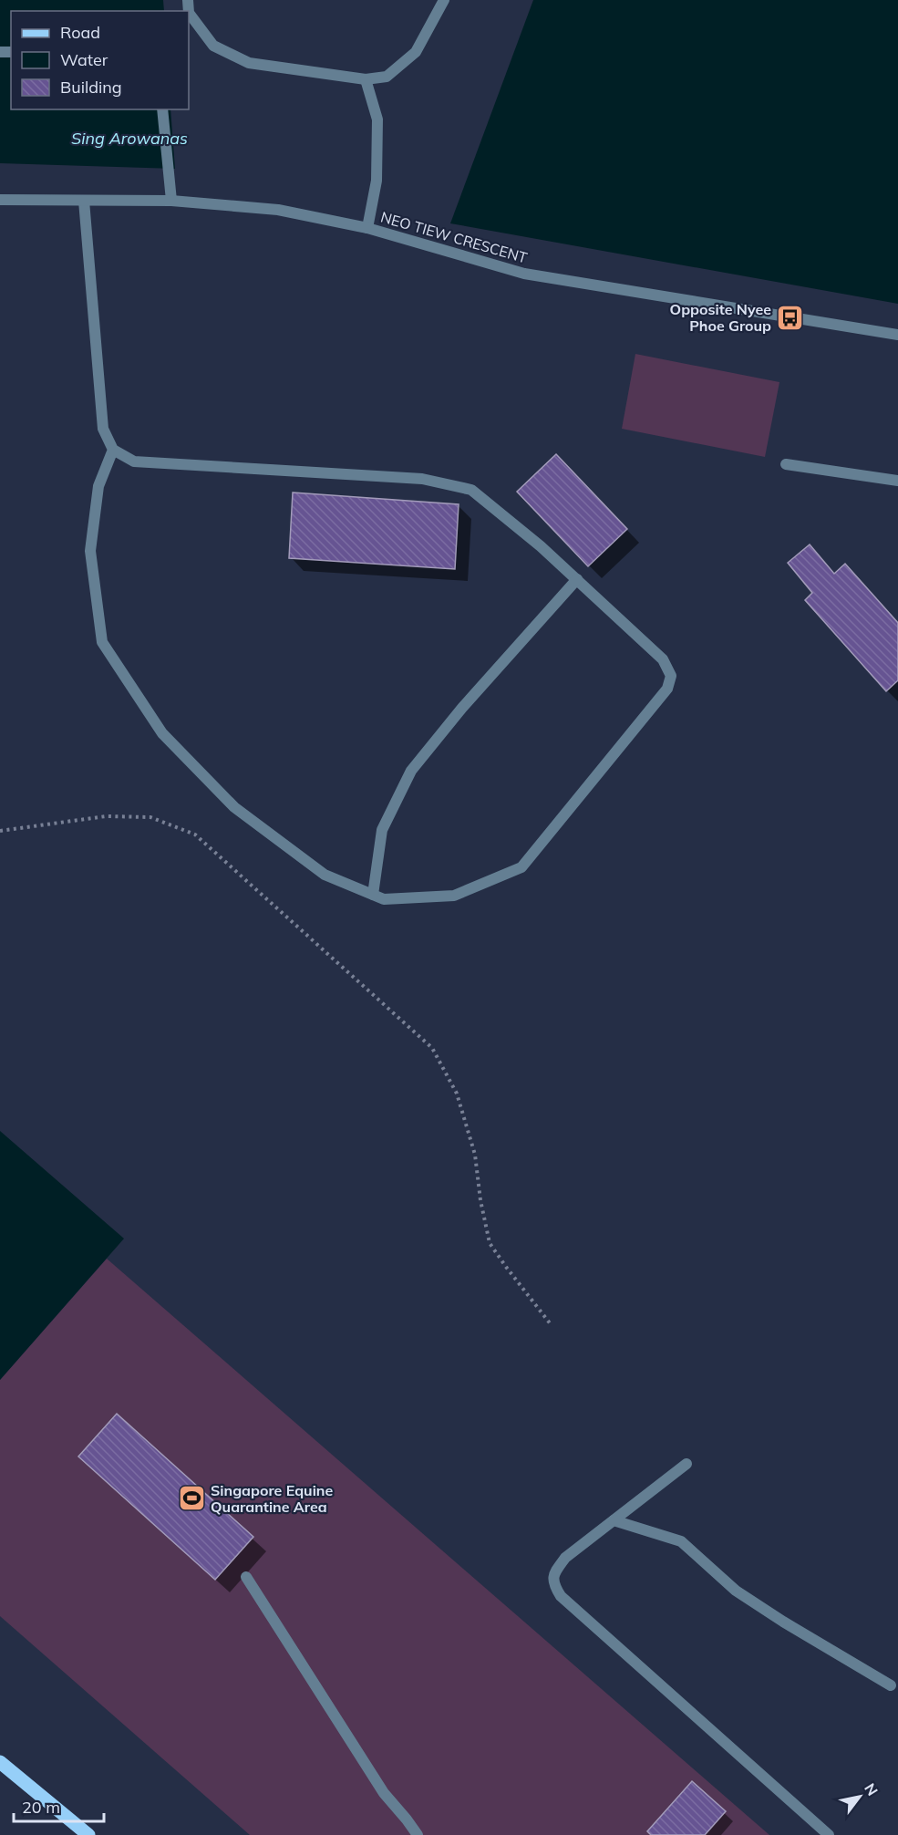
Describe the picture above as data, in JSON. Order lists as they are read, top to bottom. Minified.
{"streets":{"street":["NEO TIEW CRESCENT"]},"water":["Sing Arowanas"],"places":{"bus stop":["Opposite Nyee Phoe Group"],"sports":["Singapore Equine Quarantine Area"]},"legend":["Road","Water","Building"],"scale_bar":"20 m","north":"top right"}
